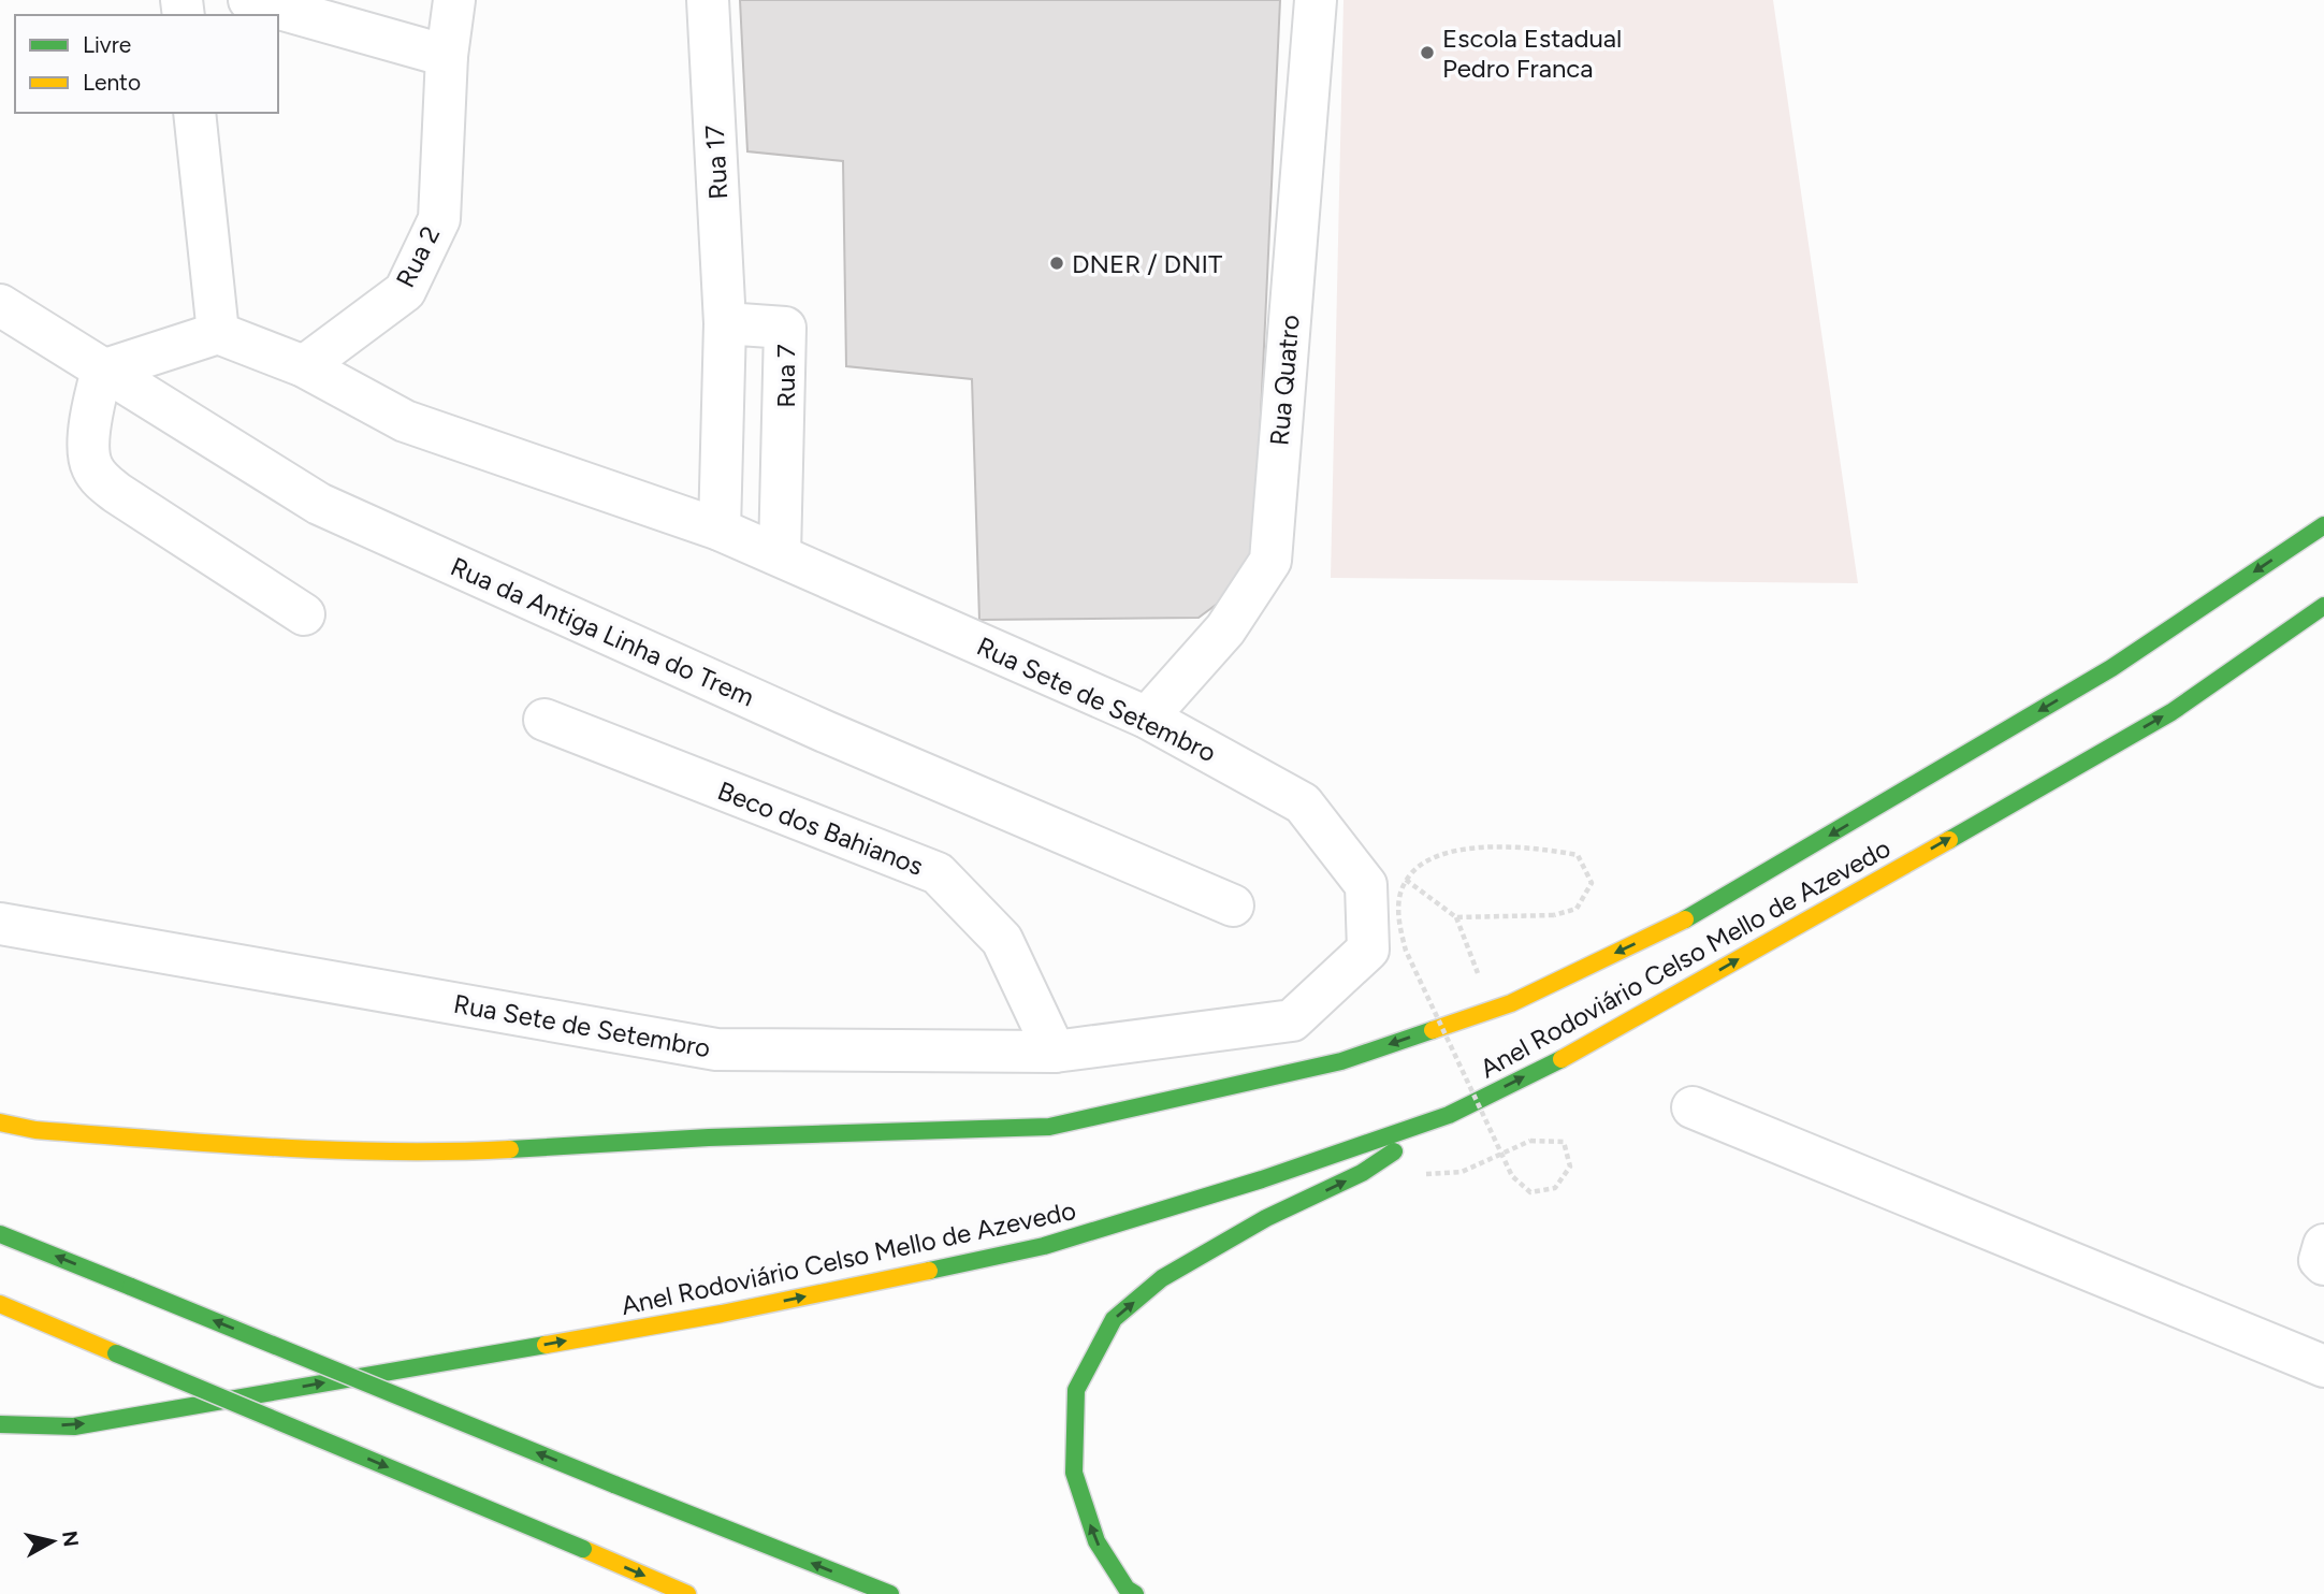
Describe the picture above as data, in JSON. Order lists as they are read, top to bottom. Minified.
{"streets":{"highway":["Anel Rodoviário Celso Mello de Azevedo"],"street":["Rua 17","Rua 2","Rua 7","Rua Quatro","Rua da Antiga Linha do Trem","Rua Sete de Setembro","Beco dos Bahianos"]},"crossings":[["Rua 17","Rua 7"],["Rua 2","Rua Sete de Setembro"],["Rua 7","Rua Sete de Setembro"],["Rua Quatro","Rua Sete de Setembro"],["Rua Sete de Setembro","Beco dos Bahianos"]],"places":["Escola Estadual Pedro Franca","DNER / DNIT"],"legend":["Livre","Lento"],"north":"right"}
